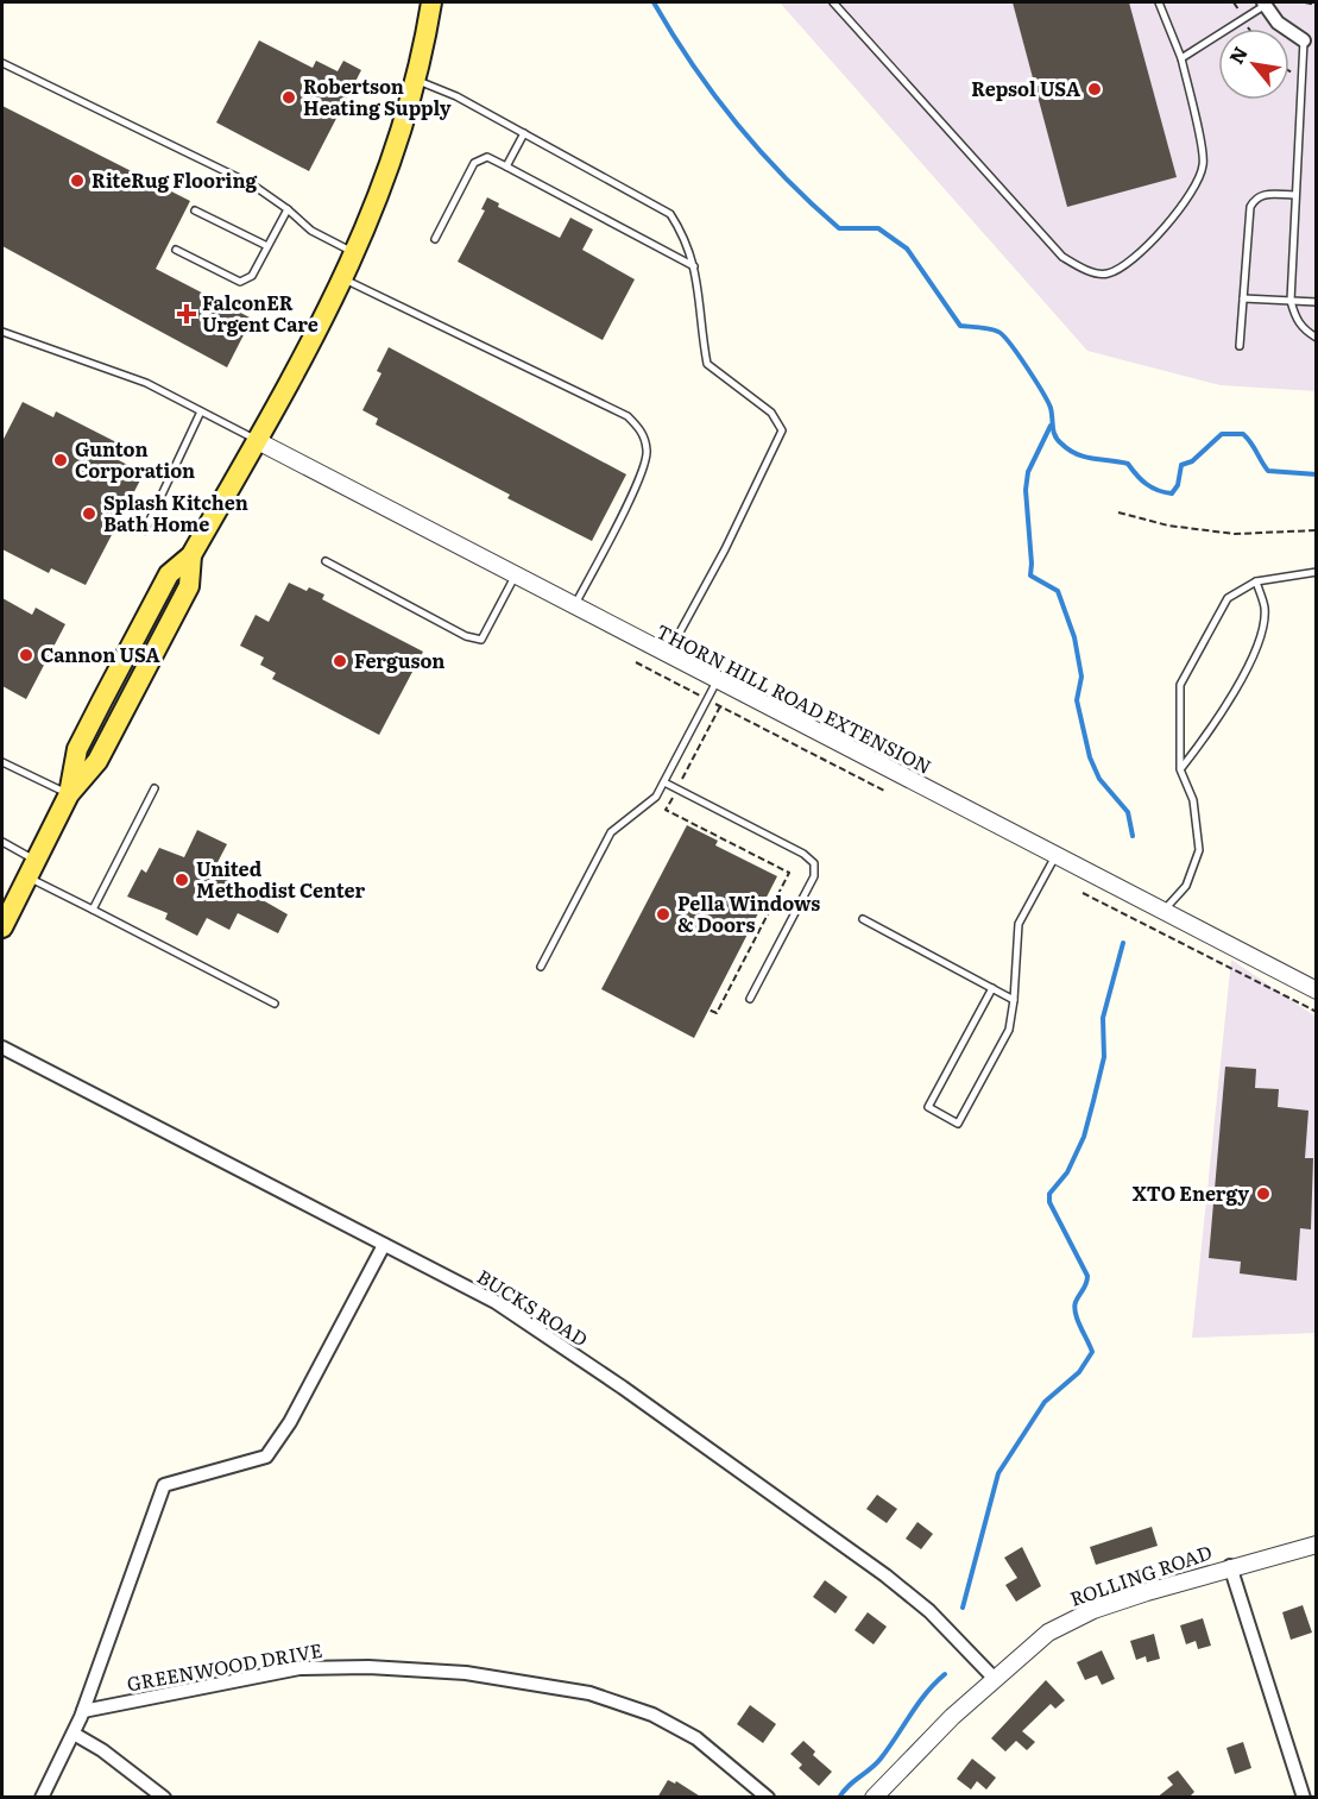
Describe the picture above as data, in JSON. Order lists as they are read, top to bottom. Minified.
{"streets":{"street":["THORN HILL ROAD EXTENSION","BUCKS ROAD","ROLLING ROAD","GREENWOOD DRIVE"]},"crossings":[["BUCKS ROAD","ROLLING ROAD"],["BUCKS ROAD","GREENWOOD DRIVE"]],"places":{"other":["Repsol USA","Robertson Heating Supply","RiteRug Flooring","Gunton Corporation","Splash Kitchen Bath Home","Cannon USA","Ferguson","United Methodist Center","Pella Windows & Doors","XTO Energy"],"health":["FalconER Urgent Care"]},"north":"top left"}
